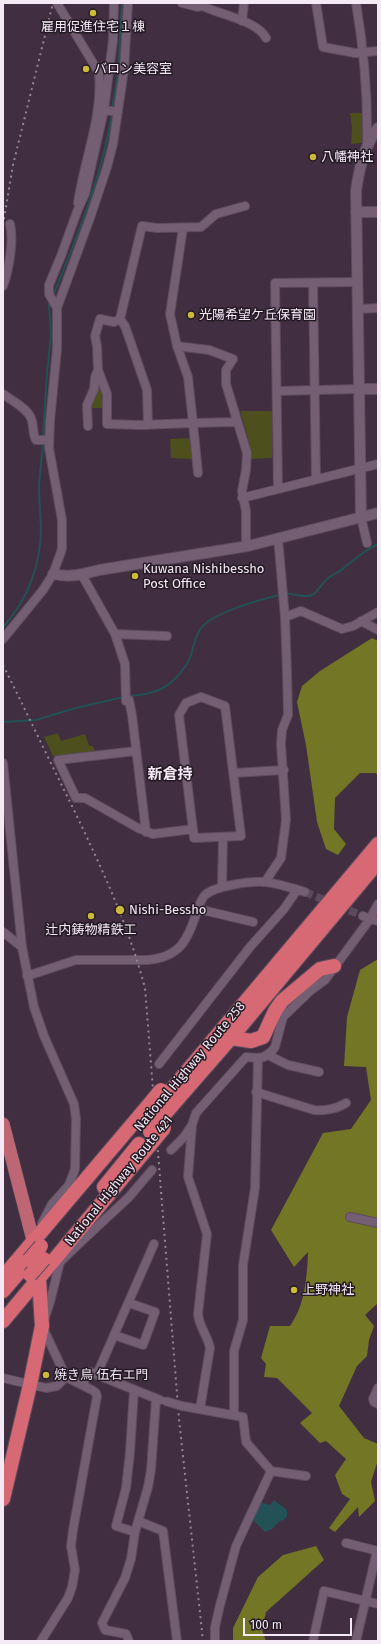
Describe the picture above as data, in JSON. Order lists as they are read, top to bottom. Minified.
{"streets":{"highway":["National Highway Route 258","National Highway Route 421"]},"crossings":[["National Highway Route 258","National Highway Route 421"]],"districts":["新倉持"],"places":["雇用促進住宅１棟","バロン美容室","八幡神社","光陽希望ケ丘保育園","Kuwana Nishibessho Post Office","Nishi-Bessho","辻内鋳物精鉄工","上野神社","焼き鳥 伍右エ門"],"scale_bar":"100 m"}
